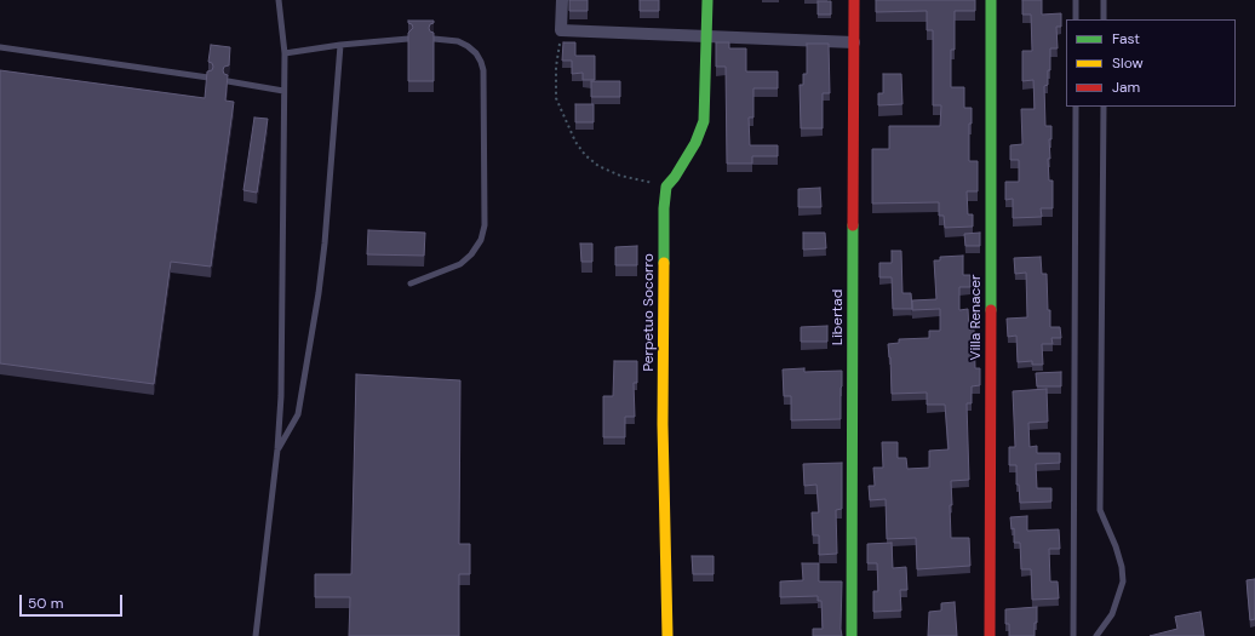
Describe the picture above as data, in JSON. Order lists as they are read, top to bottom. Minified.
{"streets":{"street":["Perpetuo Socorro","Libertad","Villa Renacer"]},"legend":["Fast","Slow","Jam"],"scale_bar":"50 m"}
